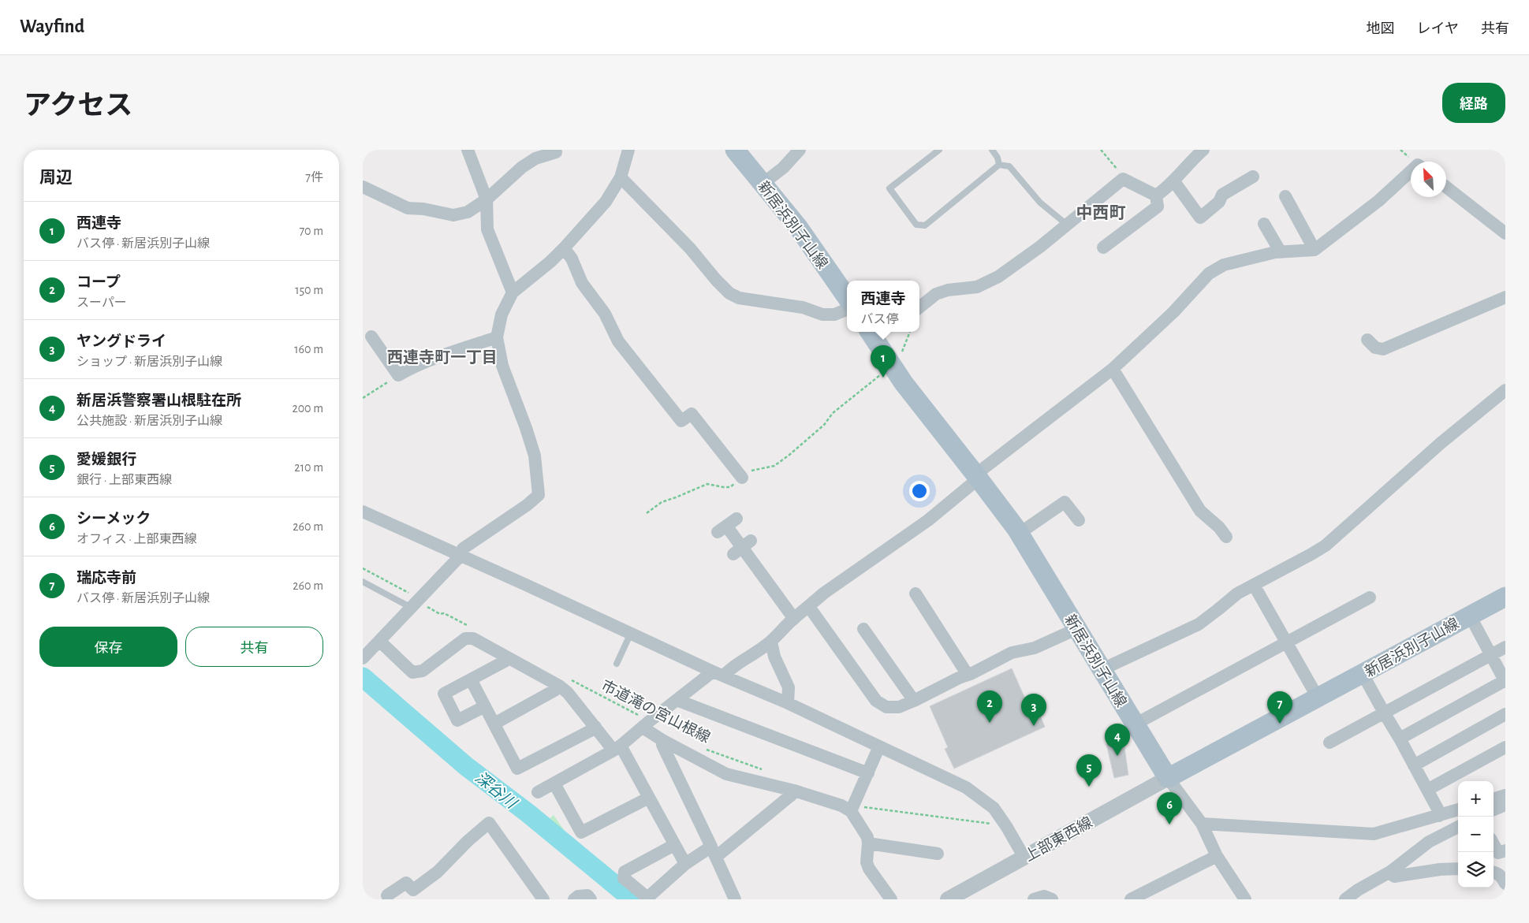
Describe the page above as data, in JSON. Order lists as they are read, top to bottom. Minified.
{"streets":{"main road":["新居浜別子山線"],"street":["上部東西線"],"path":["市道滝の宮山根線"]},"crossings":[["新居浜別子山線","上部東西線"]],"districts":["中西町","西連寺町一丁目"],"water":["深谷川"],"north":"top left","page":{"header":"Wayfind","nav":["地図","レイヤ","共有"],"title":"アクセス","buttons":["経路",["保存","共有"]],"heading":["周辺","7件"],"list":[{"mark":"1","name":"西連寺","note":"バス停 · 新居浜別子山線","value":"70 m"},{"mark":"2","name":"コープ","note":"スーパー","value":"150 m"},{"mark":"3","name":"ヤングドライ","note":"ショップ · 新居浜別子山線","value":"160 m"},{"mark":"4","name":"新居浜警察署山根駐在所","note":"公共施設 · 新居浜別子山線","value":"200 m"},{"mark":"5","name":"愛媛銀行","note":"銀行 · 上部東西線","value":"210 m"},{"mark":"6","name":"シーメック","note":"オフィス · 上部東西線","value":"260 m"},{"mark":"7","name":"瑞応寺前","note":"バス停 · 新居浜別子山線","value":"260 m"}],"popup":["西連寺","バス停"],"pins":["1","2","7","3","4","5","6"],"map_buttons":["+","−"]}}
